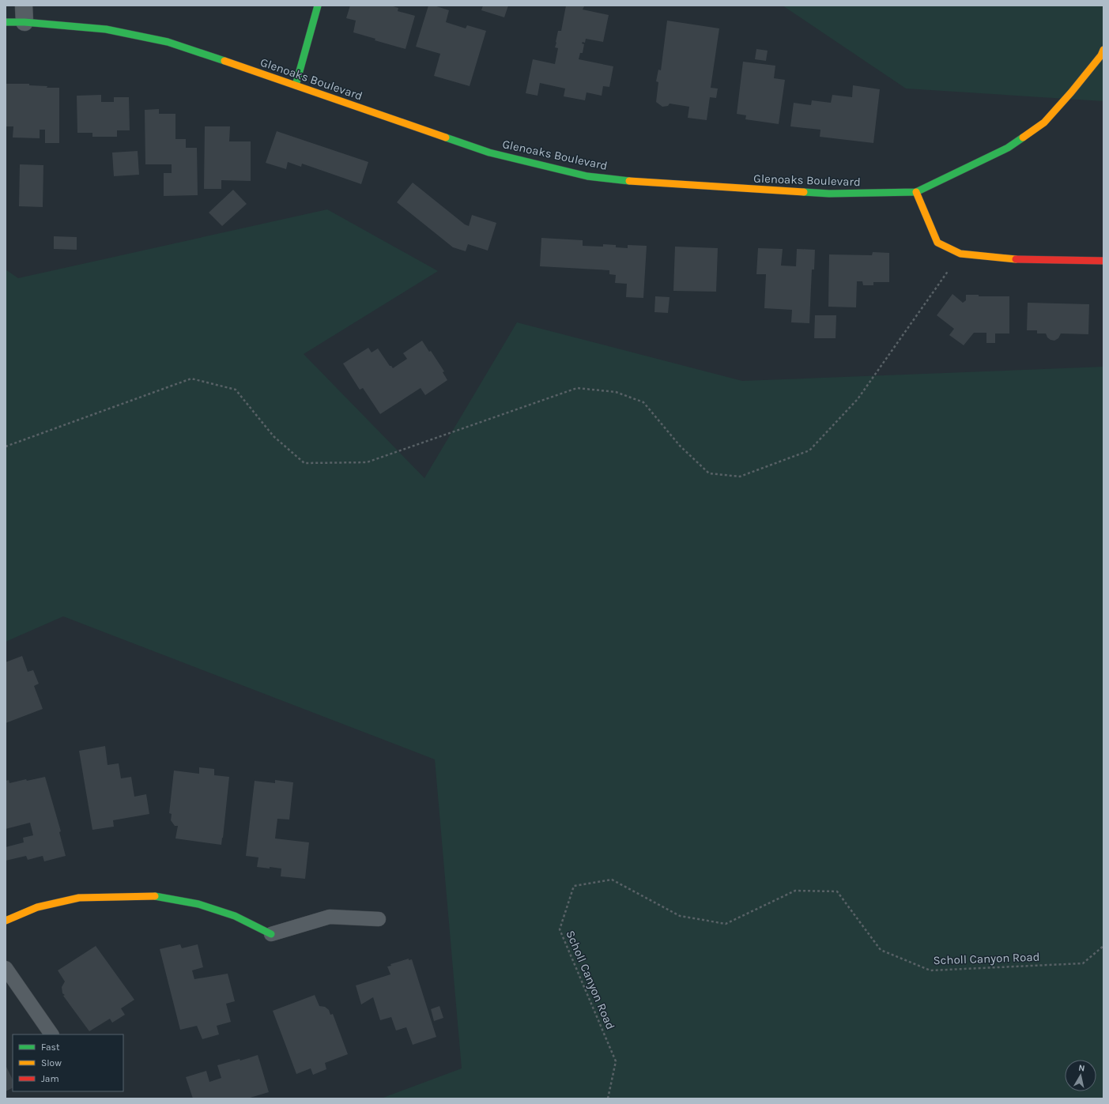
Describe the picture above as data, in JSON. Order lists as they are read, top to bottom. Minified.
{"streets":{"street":["Glenoaks Boulevard"],"path":["Scholl Canyon Road"]},"legend":["Fast","Slow","Jam"],"north":"top"}
